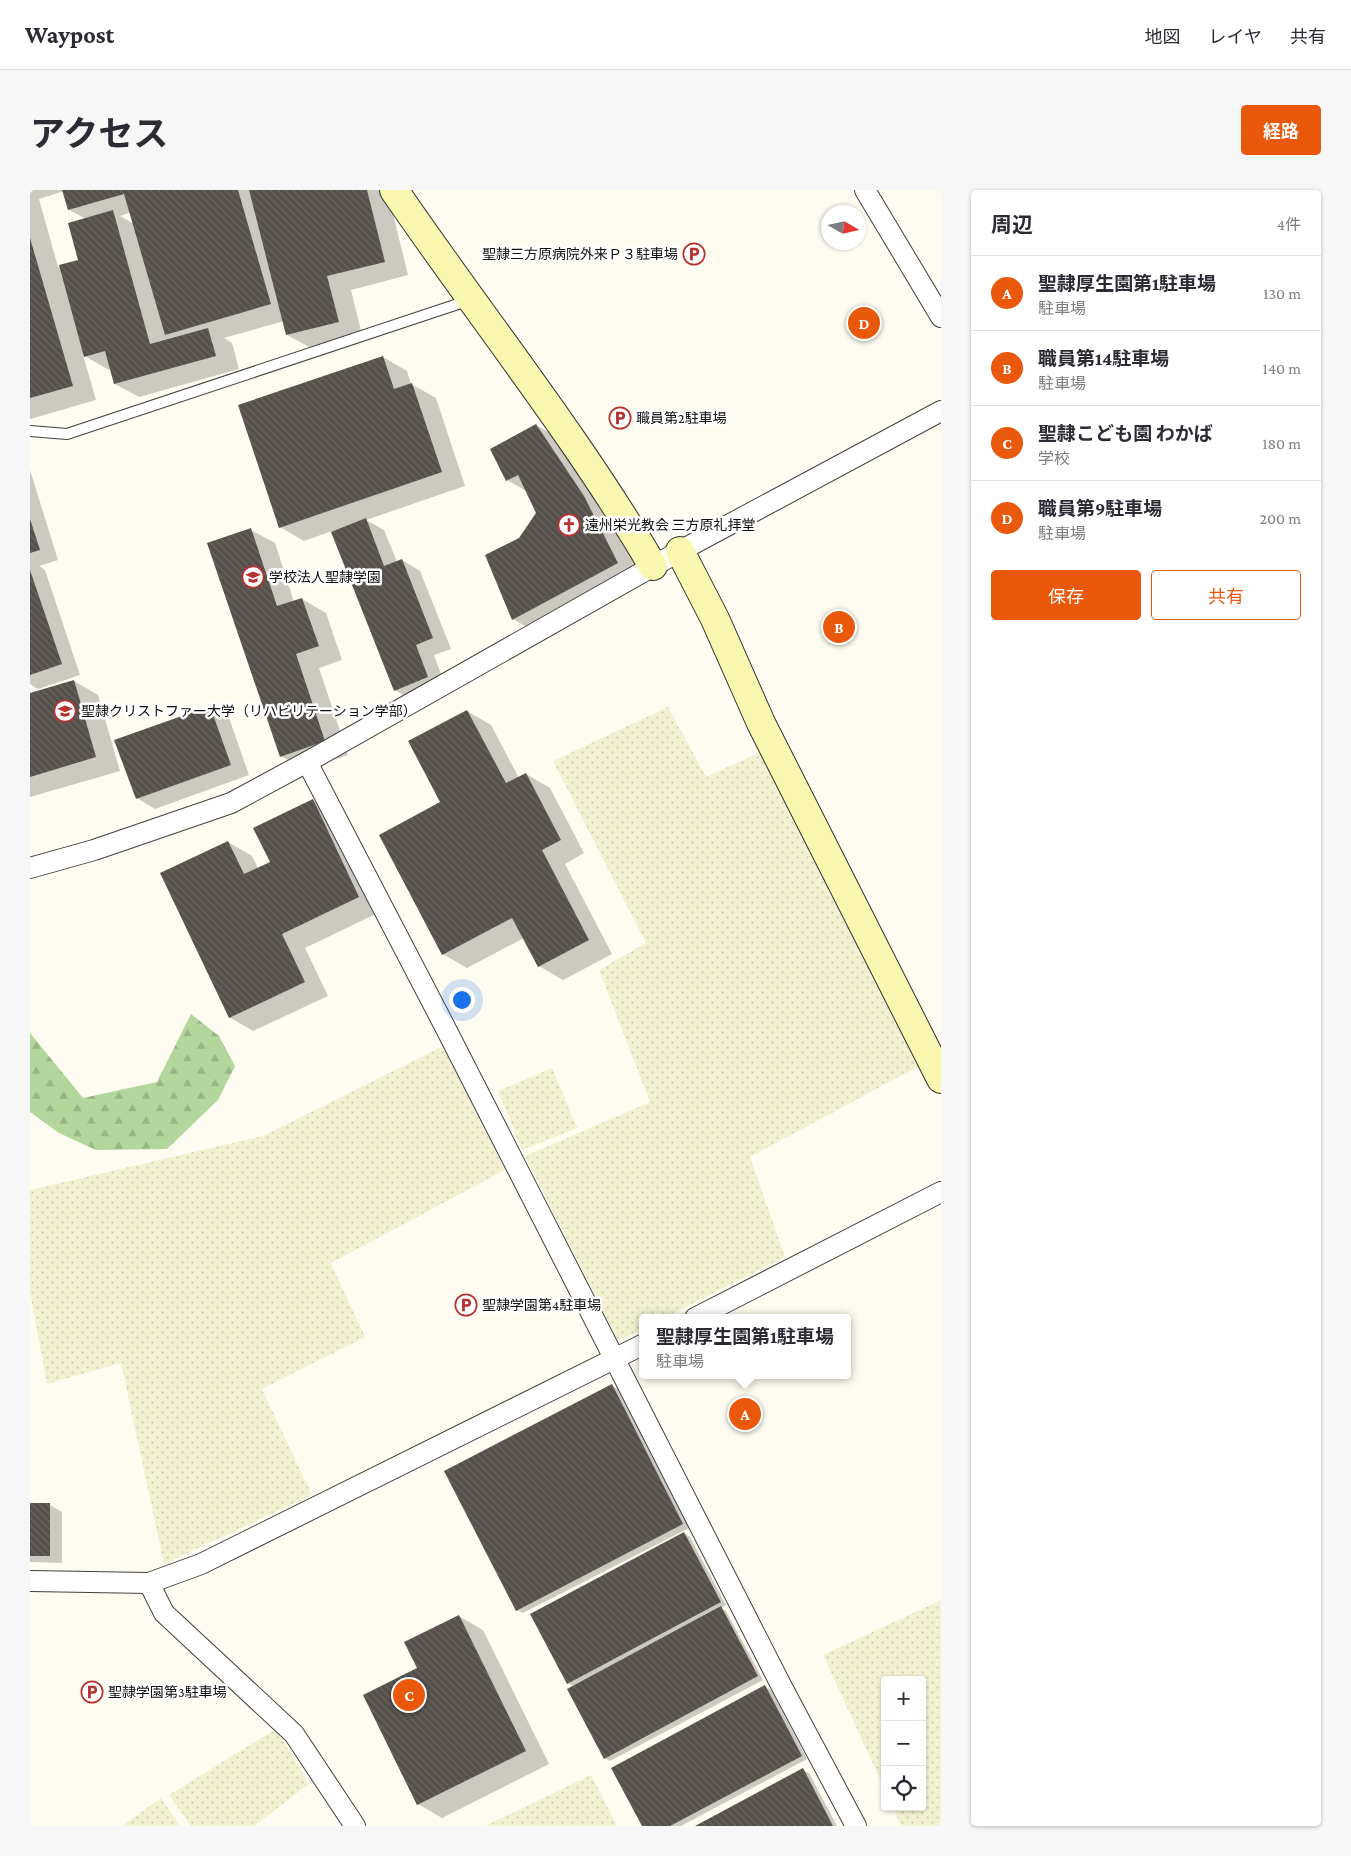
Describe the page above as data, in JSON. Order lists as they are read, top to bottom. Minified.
{"places":{"parking":["聖隷三方原病院外来Ｐ３駐車場","職員第2駐車場","聖隷学園第4駐車場","聖隷学園第3駐車場"],"church":["遠州栄光教会 三方原礼拝堂"],"school or university":["学校法人聖隷学園","聖隷クリストファー大学（リハビリテーション学部）"]},"north":"right","page":{"header":"Waypost","nav":["地図","レイヤ","共有"],"title":"アクセス","buttons":["経路",["保存","共有"]],"heading":["周辺","4件"],"list":[{"mark":"A","name":"聖隷厚生園第1駐車場","note":"駐車場","value":"130 m"},{"mark":"B","name":"職員第14駐車場","note":"駐車場","value":"140 m"},{"mark":"C","name":"聖隷こども園 わかば","note":"学校","value":"180 m"},{"mark":"D","name":"職員第9駐車場","note":"駐車場","value":"200 m"}],"pins":["D","B","A","C"],"popup":["聖隷厚生園第1駐車場","駐車場"],"map_buttons":["+","−"]}}
